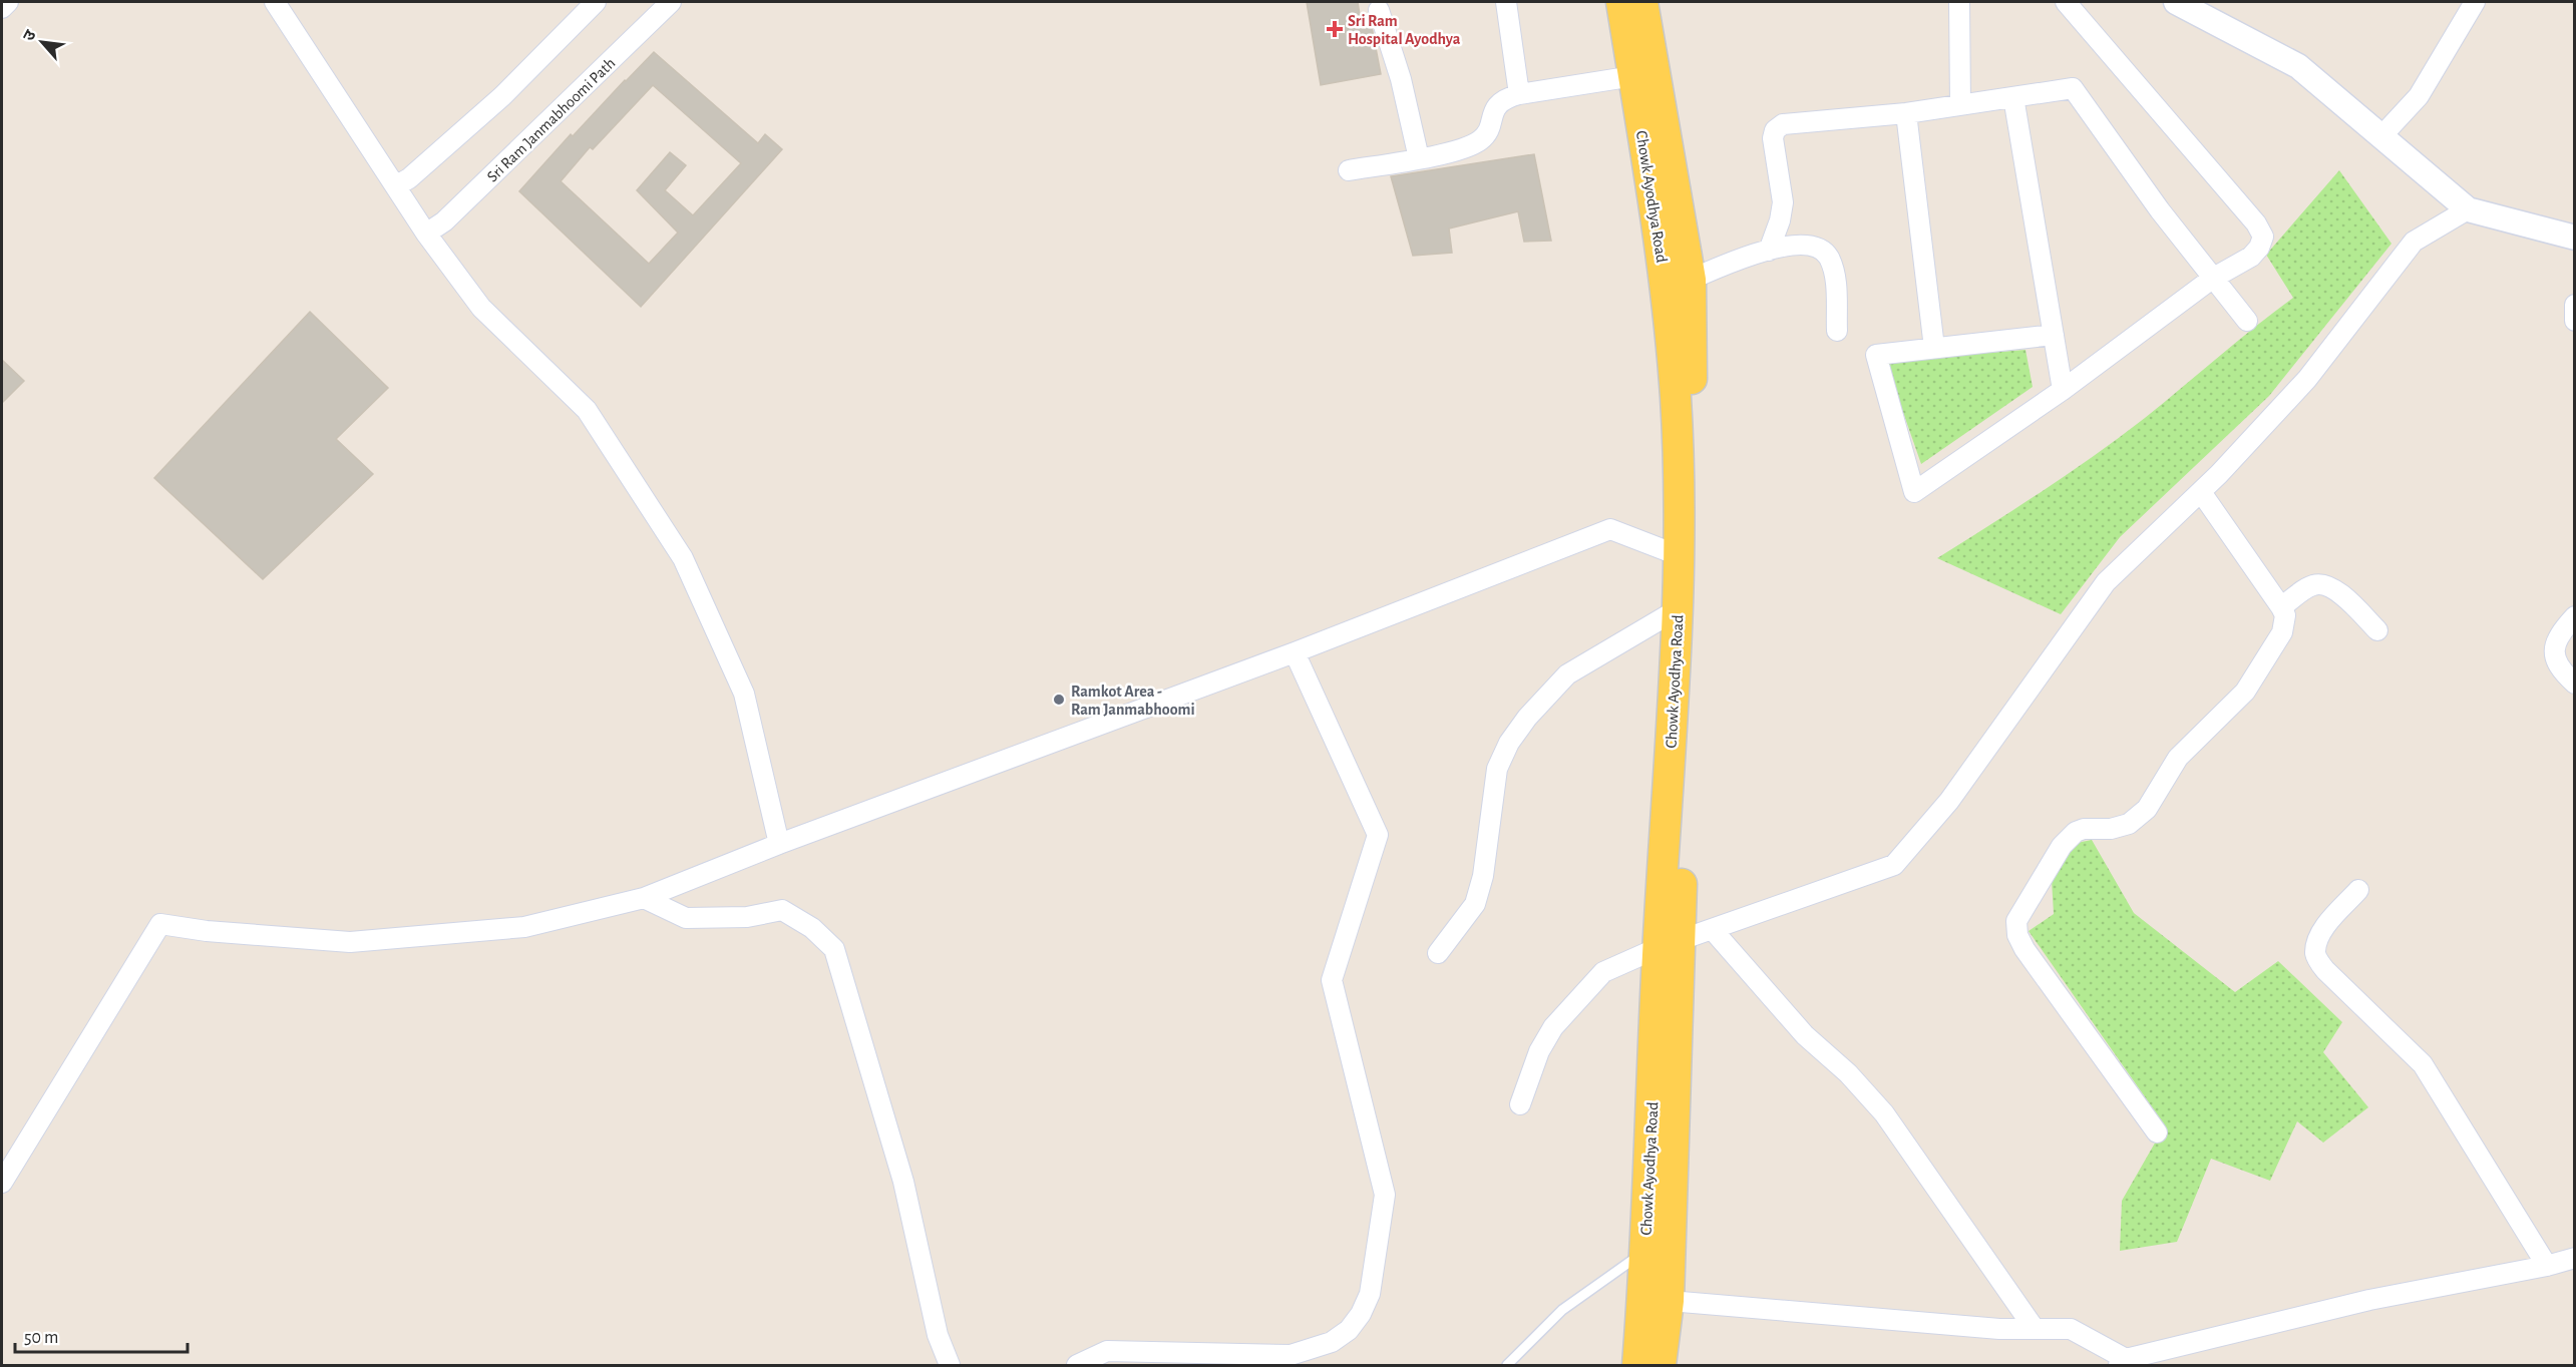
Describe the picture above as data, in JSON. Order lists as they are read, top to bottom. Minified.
{"streets":{"main road":["Chowk Ayodhya Road"],"street":["Sri Ram Janmabhoomi Path"]},"places":{"health":["Sri Ram Hospital Ayodhya"],"other":["Ramkot Area - Ram Janmabhoomi"]},"scale_bar":"50 m","north":"top left"}
